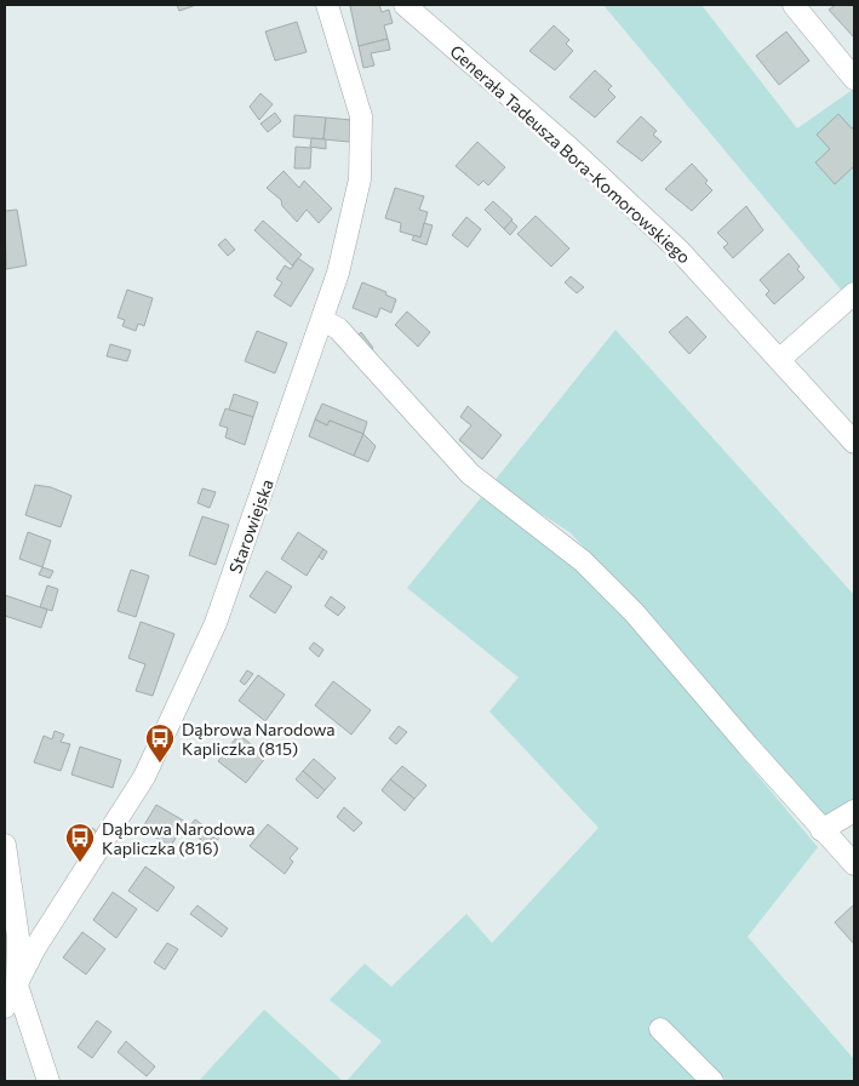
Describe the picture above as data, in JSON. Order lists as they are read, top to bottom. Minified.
{"streets":{"street":["Generała Tadeusza Bora-Komorowskiego","Starowiejska"]},"places":{"bus stop":["Dąbrowa Narodowa Kapliczka (815)","Dąbrowa Narodowa Kapliczka (816)"]}}
